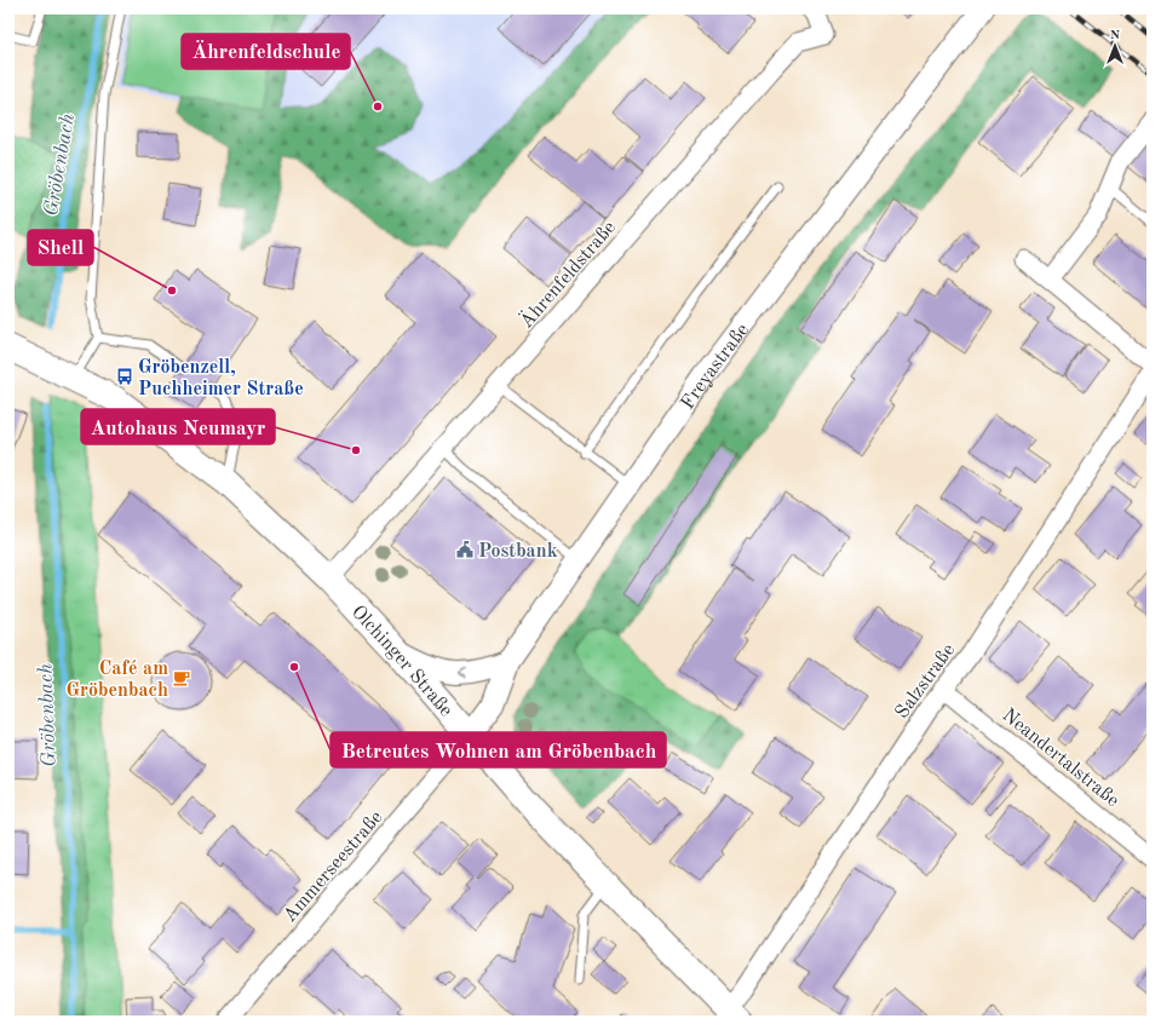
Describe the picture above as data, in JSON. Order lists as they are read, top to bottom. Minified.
{"streets":{"main road":["Olchinger Straße"],"street":["Ährenfeldstraße","Freyastraße","Salzstraße","Neandertalstraße","Ammerseestraße"]},"crossings":[["Ährenfeldstraße","Olchinger Straße"],["Freyastraße","Olchinger Straße"],["Freyastraße","Ammerseestraße"],["Olchinger Straße","Salzstraße"],["Olchinger Straße","Ammerseestraße"],["Salzstraße","Neandertalstraße"]],"water":["Gröbenbach"],"places":{"other":["Ährenfeldschule","Shell","Autohaus Neumayr","Betreutes Wohnen am Gröbenbach"],"bus stop":["Gröbenzell, Puchheimer Straße"],"public building":["Postbank"],"cafe":["Café am Gröbenbach"]},"north":"top"}
